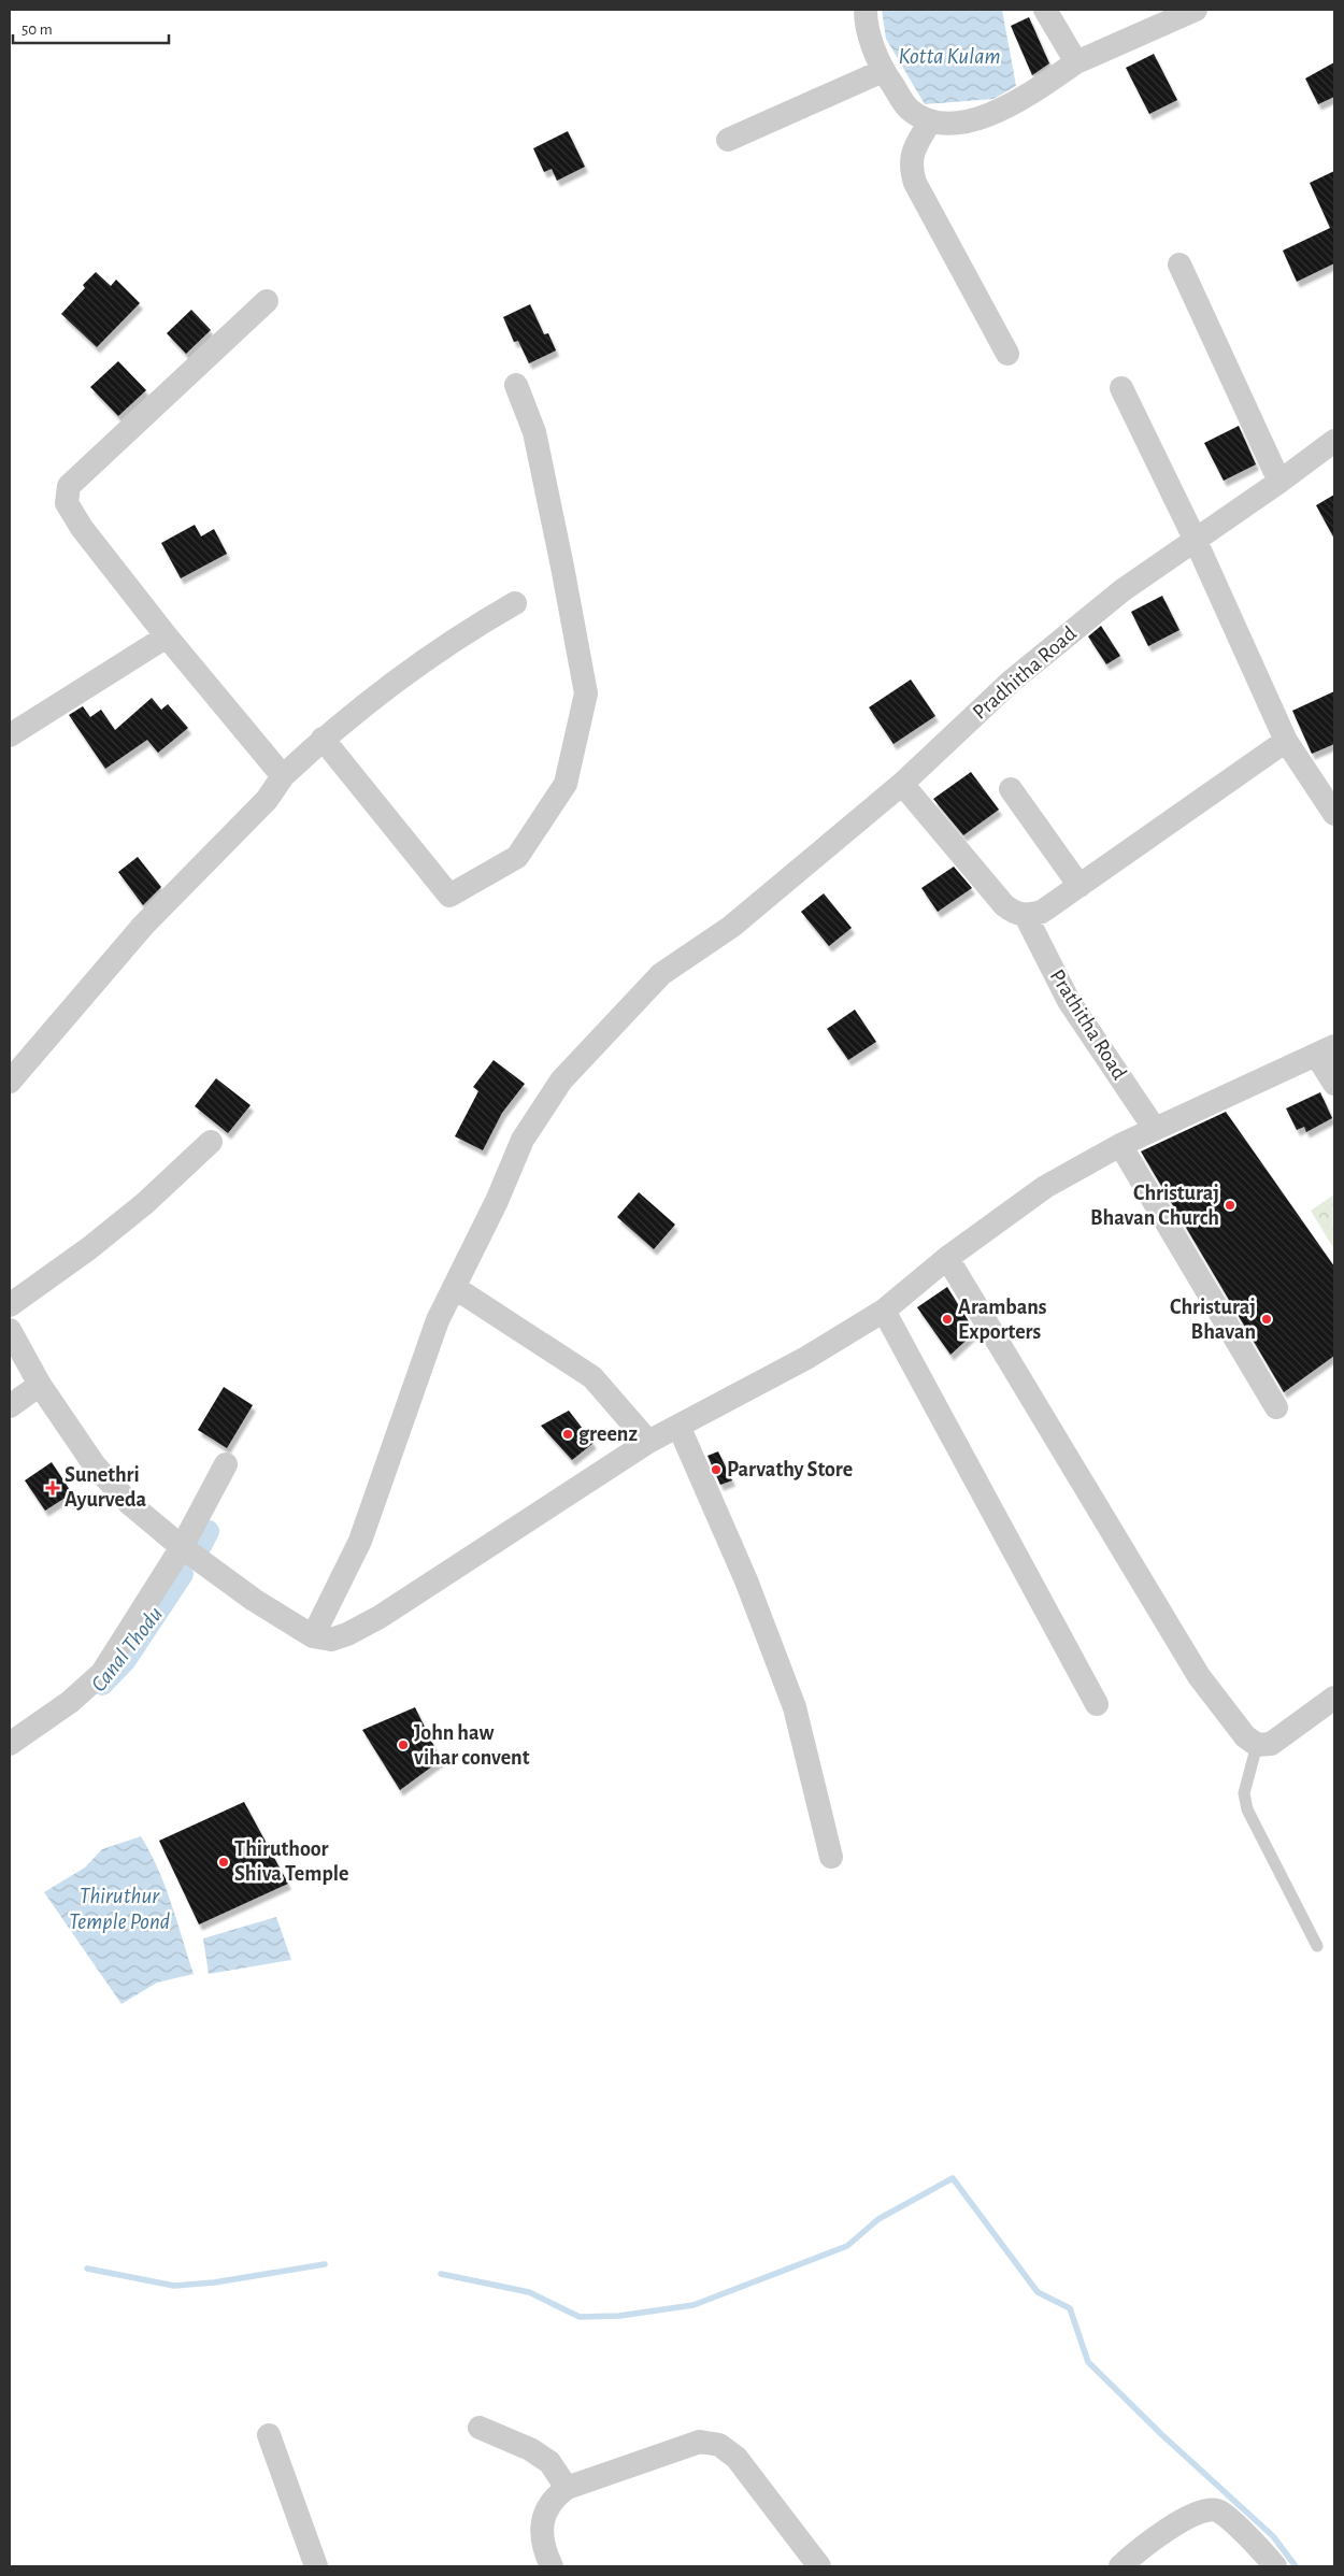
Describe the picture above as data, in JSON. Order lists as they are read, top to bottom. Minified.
{"streets":{"street":["Pradhitha Road","Prathitha Road"]},"water":["Kotta Kulam","Canal Thodu","Thiruthur Temple Pond"],"places":{"other":["Christuraj Bhavan Church","Arambans Exporters","Christuraj Bhavan","greenz","Parvathy Store","John haw vihar convent","Thiruthoor Shiva Temple"],"health":["Sunethri Ayurveda"]},"scale_bar":"50 m"}
